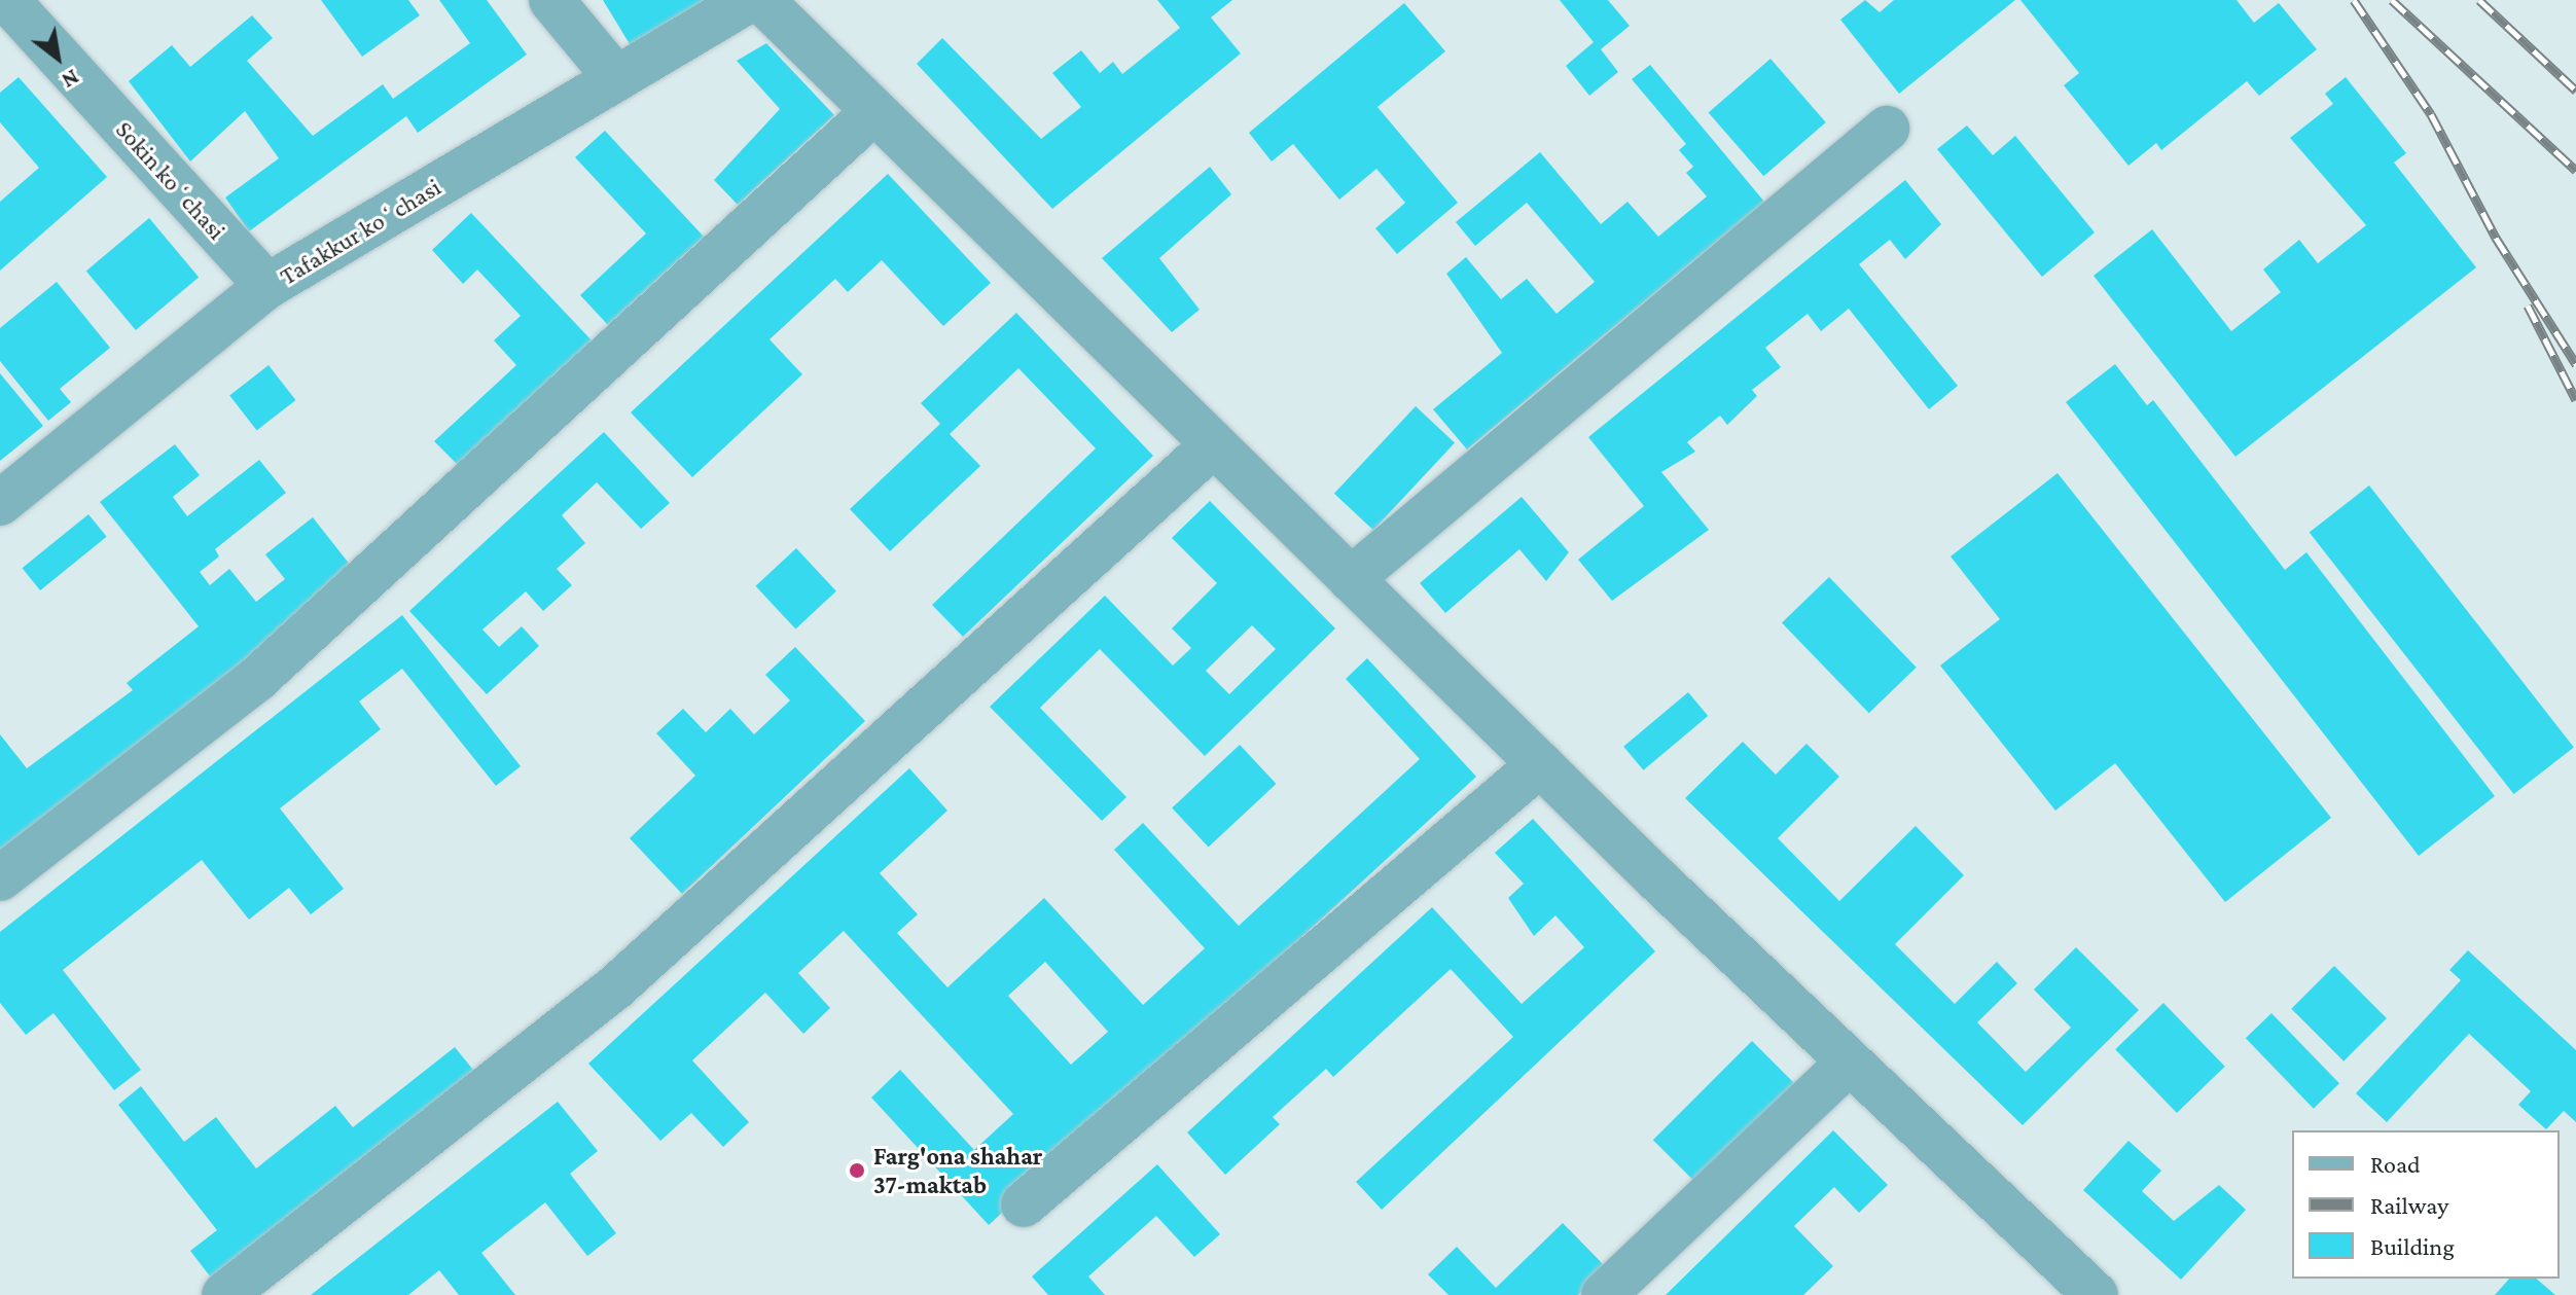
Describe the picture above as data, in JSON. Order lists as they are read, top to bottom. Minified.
{"streets":{"street":["Sokin koʻchasi","Tafakkur koʻchasi"]},"crossings":[["Sokin koʻchasi","Tafakkur koʻchasi"]],"places":["Farg'ona shahar 37-maktab"],"legend":["Road","Railway","Building"],"north":"bottom right"}
